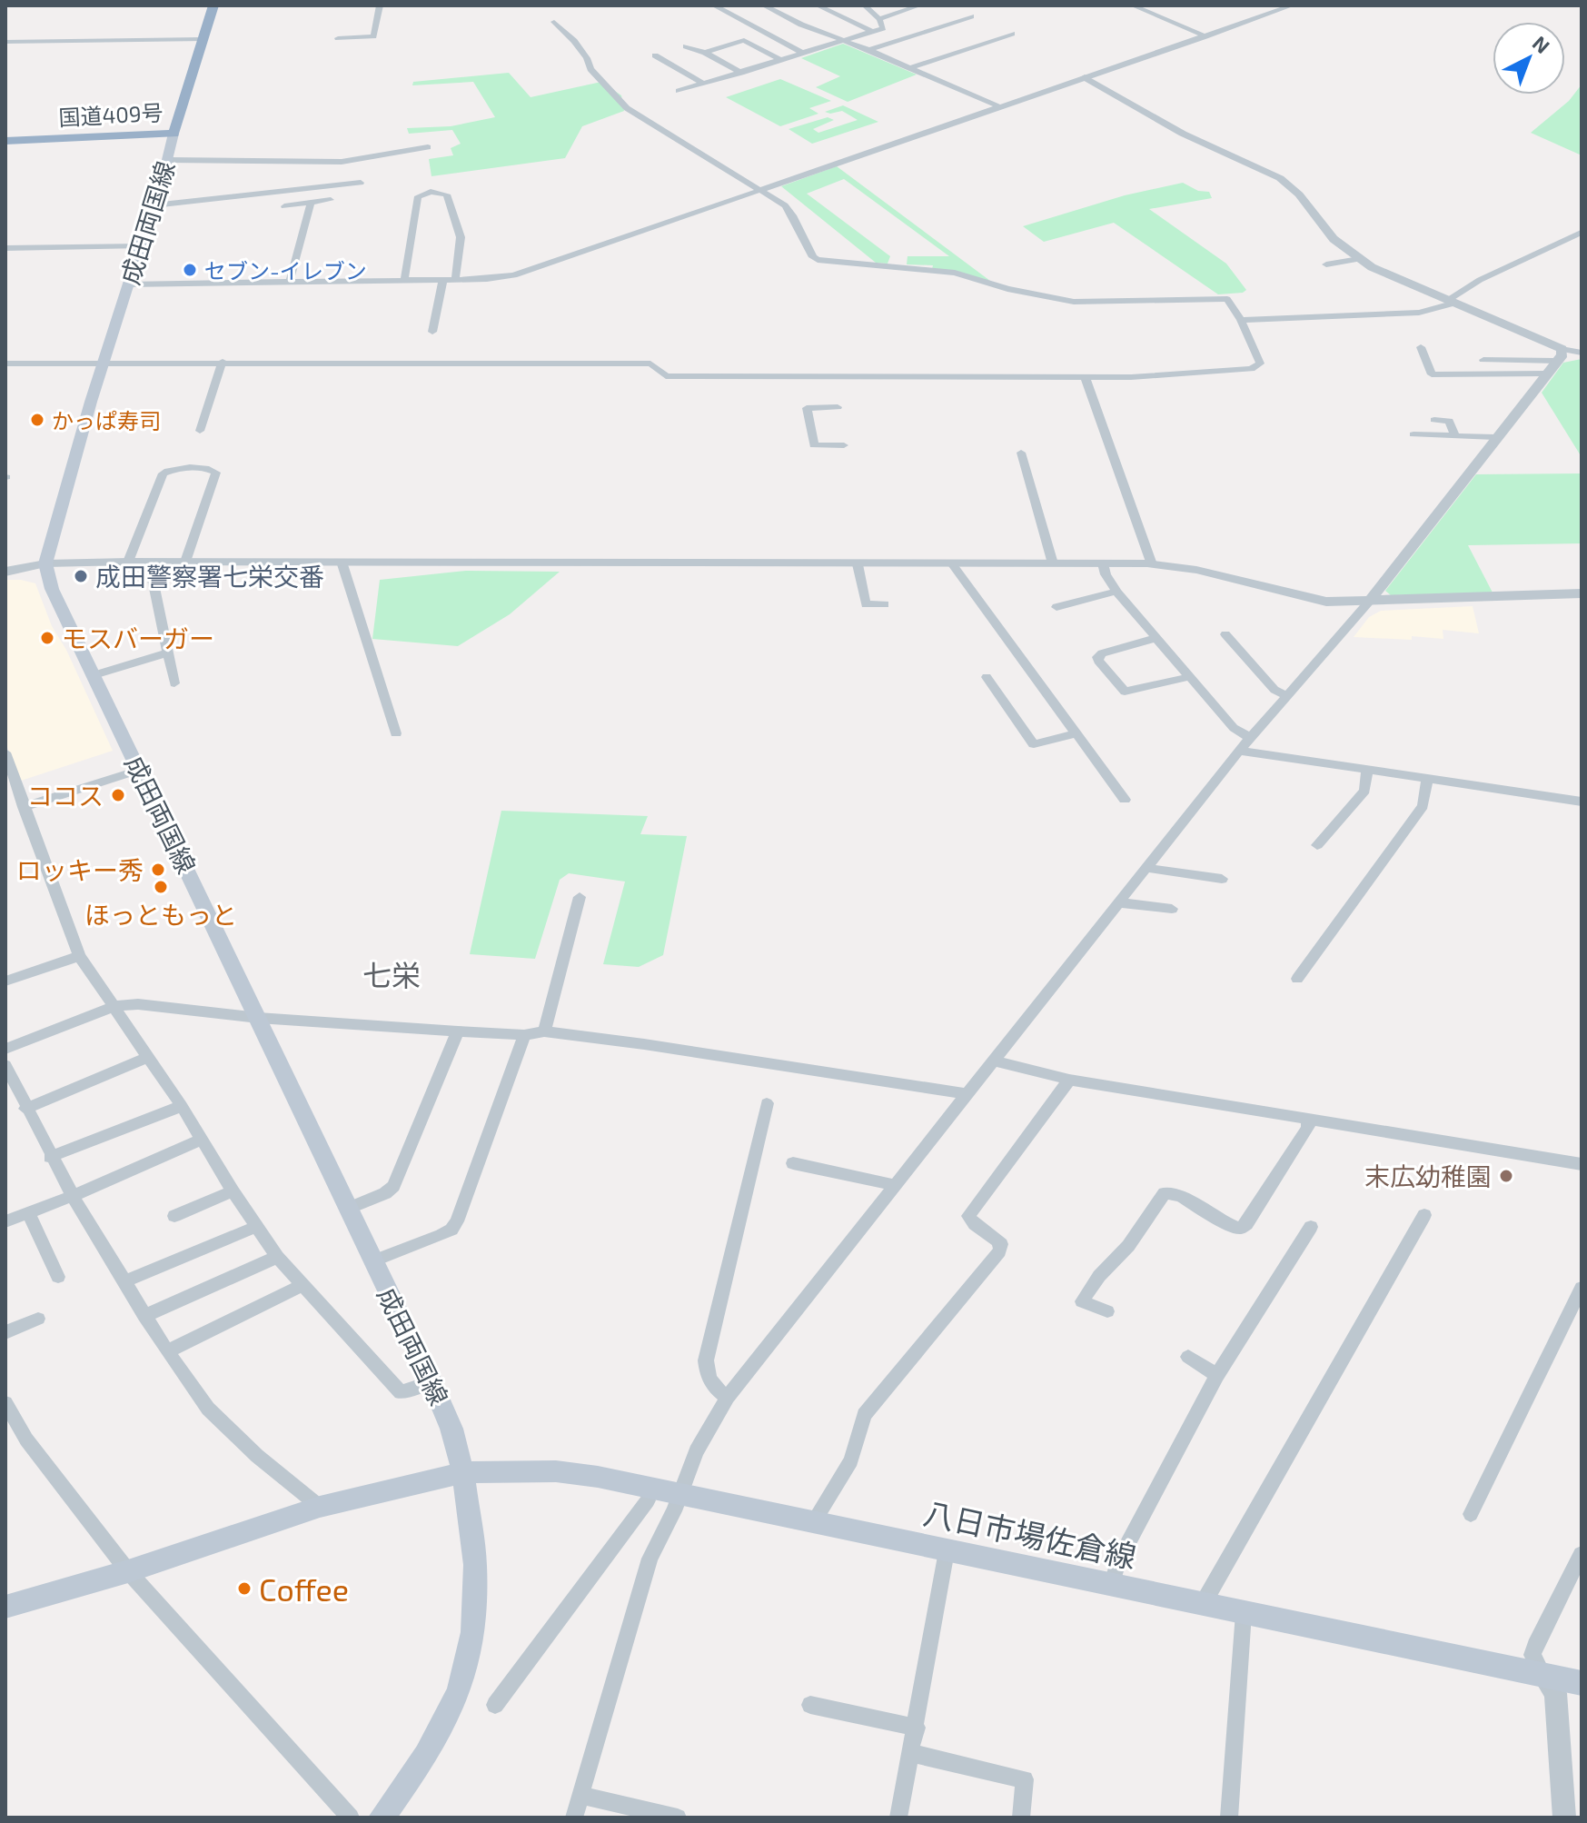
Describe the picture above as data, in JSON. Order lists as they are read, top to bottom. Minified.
{"streets":{"highway":["国道409号"],"main road":["成田両国線","八日市場佐倉線"]},"crossings":[["国道409号","成田両国線"],["成田両国線","八日市場佐倉線"]],"districts":["七栄"],"places":["セブン-イレブン","かっぱ寿司","成田警察署七栄交番","モスバーガー","ココス","ロッキー秀","ほっともっと","末広幼稚園","Coffee"],"north":"top right"}
